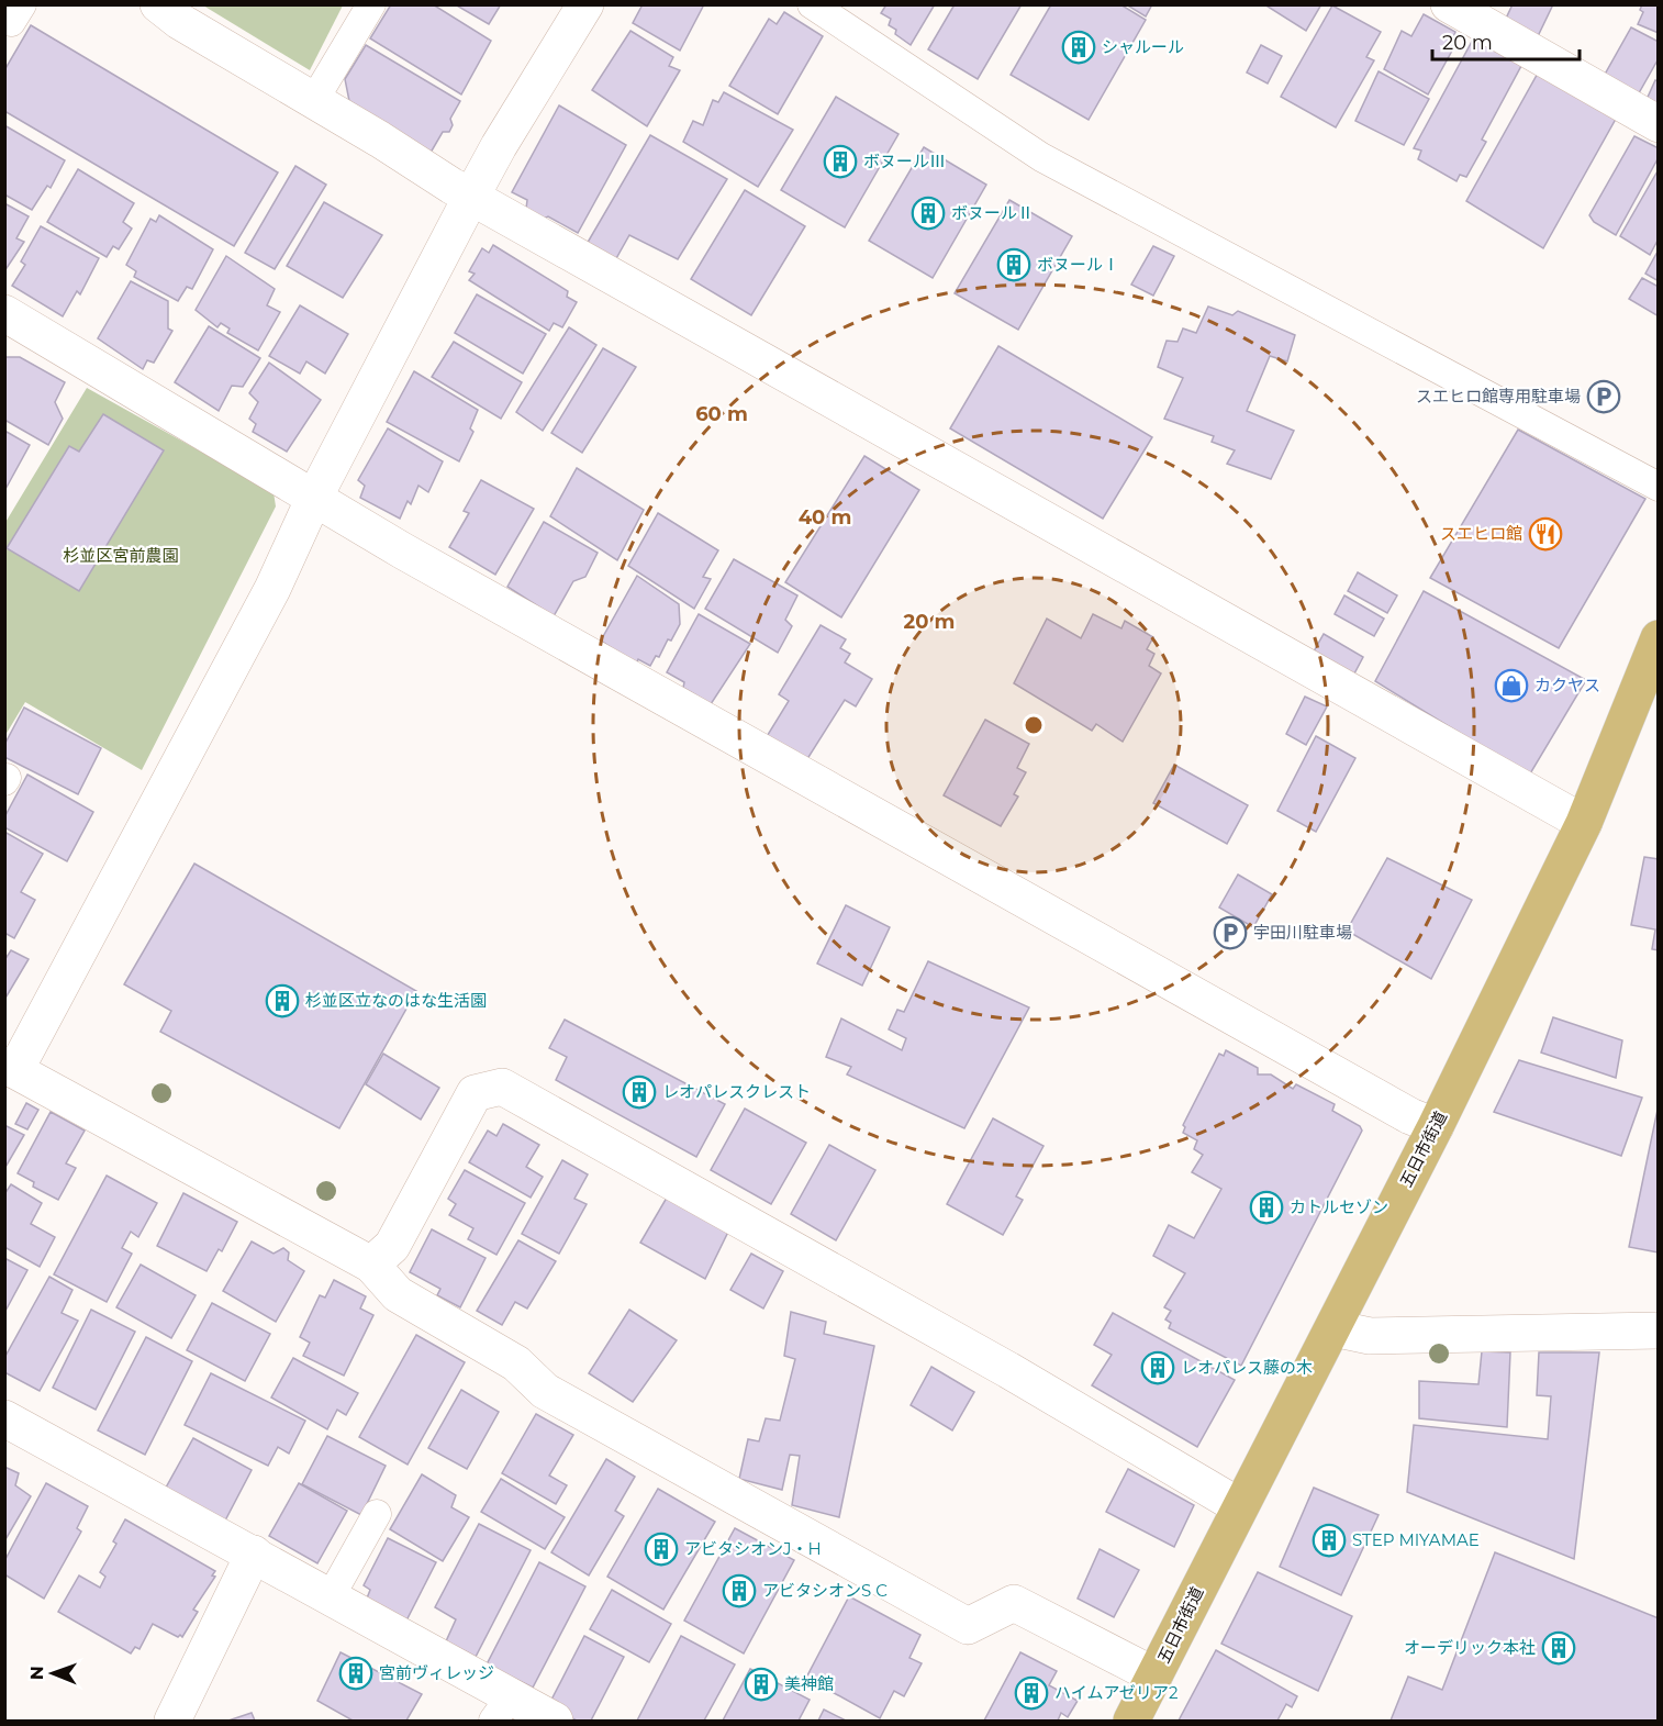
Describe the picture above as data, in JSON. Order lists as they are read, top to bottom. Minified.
{"streets":{"main road":["五日市街道"]},"parks":["杉並区宮前農園"],"places":{"building":["シャルール","ボヌールⅢ","ボヌールⅡ","ボヌールⅠ","杉並区立なのはな生活園","レオパレスクレスト","カトルセゾン","レオパレス藤の木","STEP MIYAMAE","アビタシオンJ・H","アビタシオンS C","オーデリック本社","宮前ヴィレッジ","美神館","ハイムアゼリア2"],"parking":["スエヒロ館専用駐車場","宇田川駐車場"],"restaurant":["スエヒロ館"],"shop":["カクヤス"]},"scale_bar":"20 m","north":"left","rings":["60 m","40 m","20 m"]}
